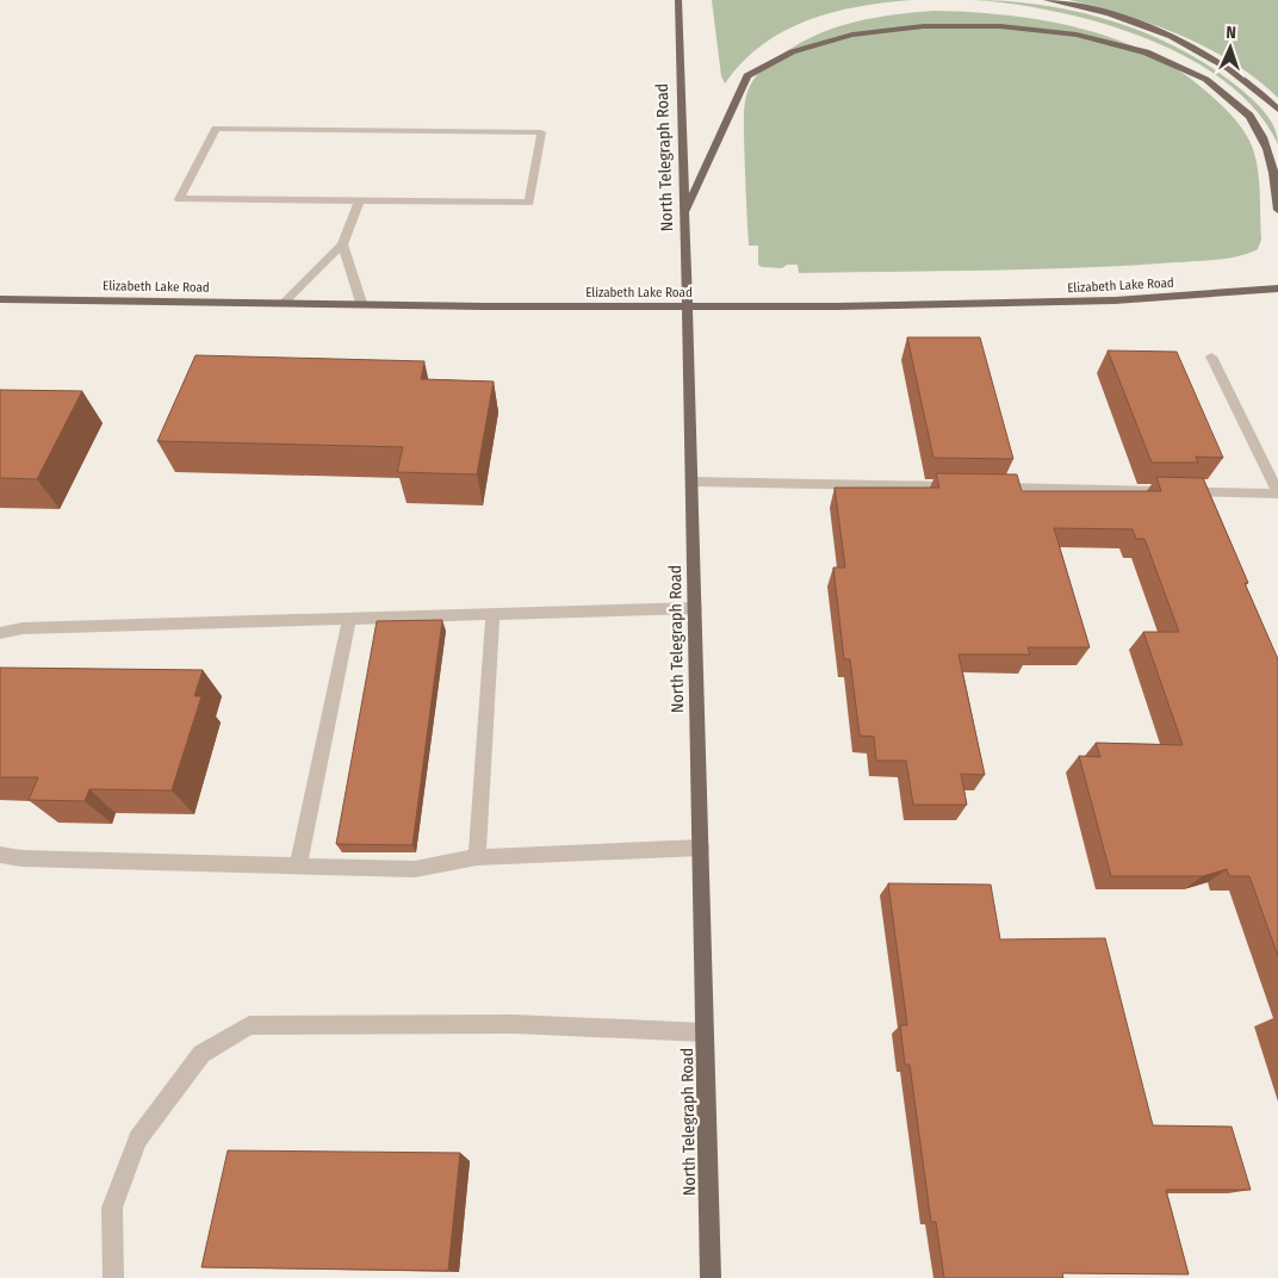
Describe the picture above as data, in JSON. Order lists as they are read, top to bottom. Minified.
{"streets":{"main road":["North Telegraph Road","Elizabeth Lake Road"]},"crossings":[["North Telegraph Road","Elizabeth Lake Road"]],"north":"top"}
